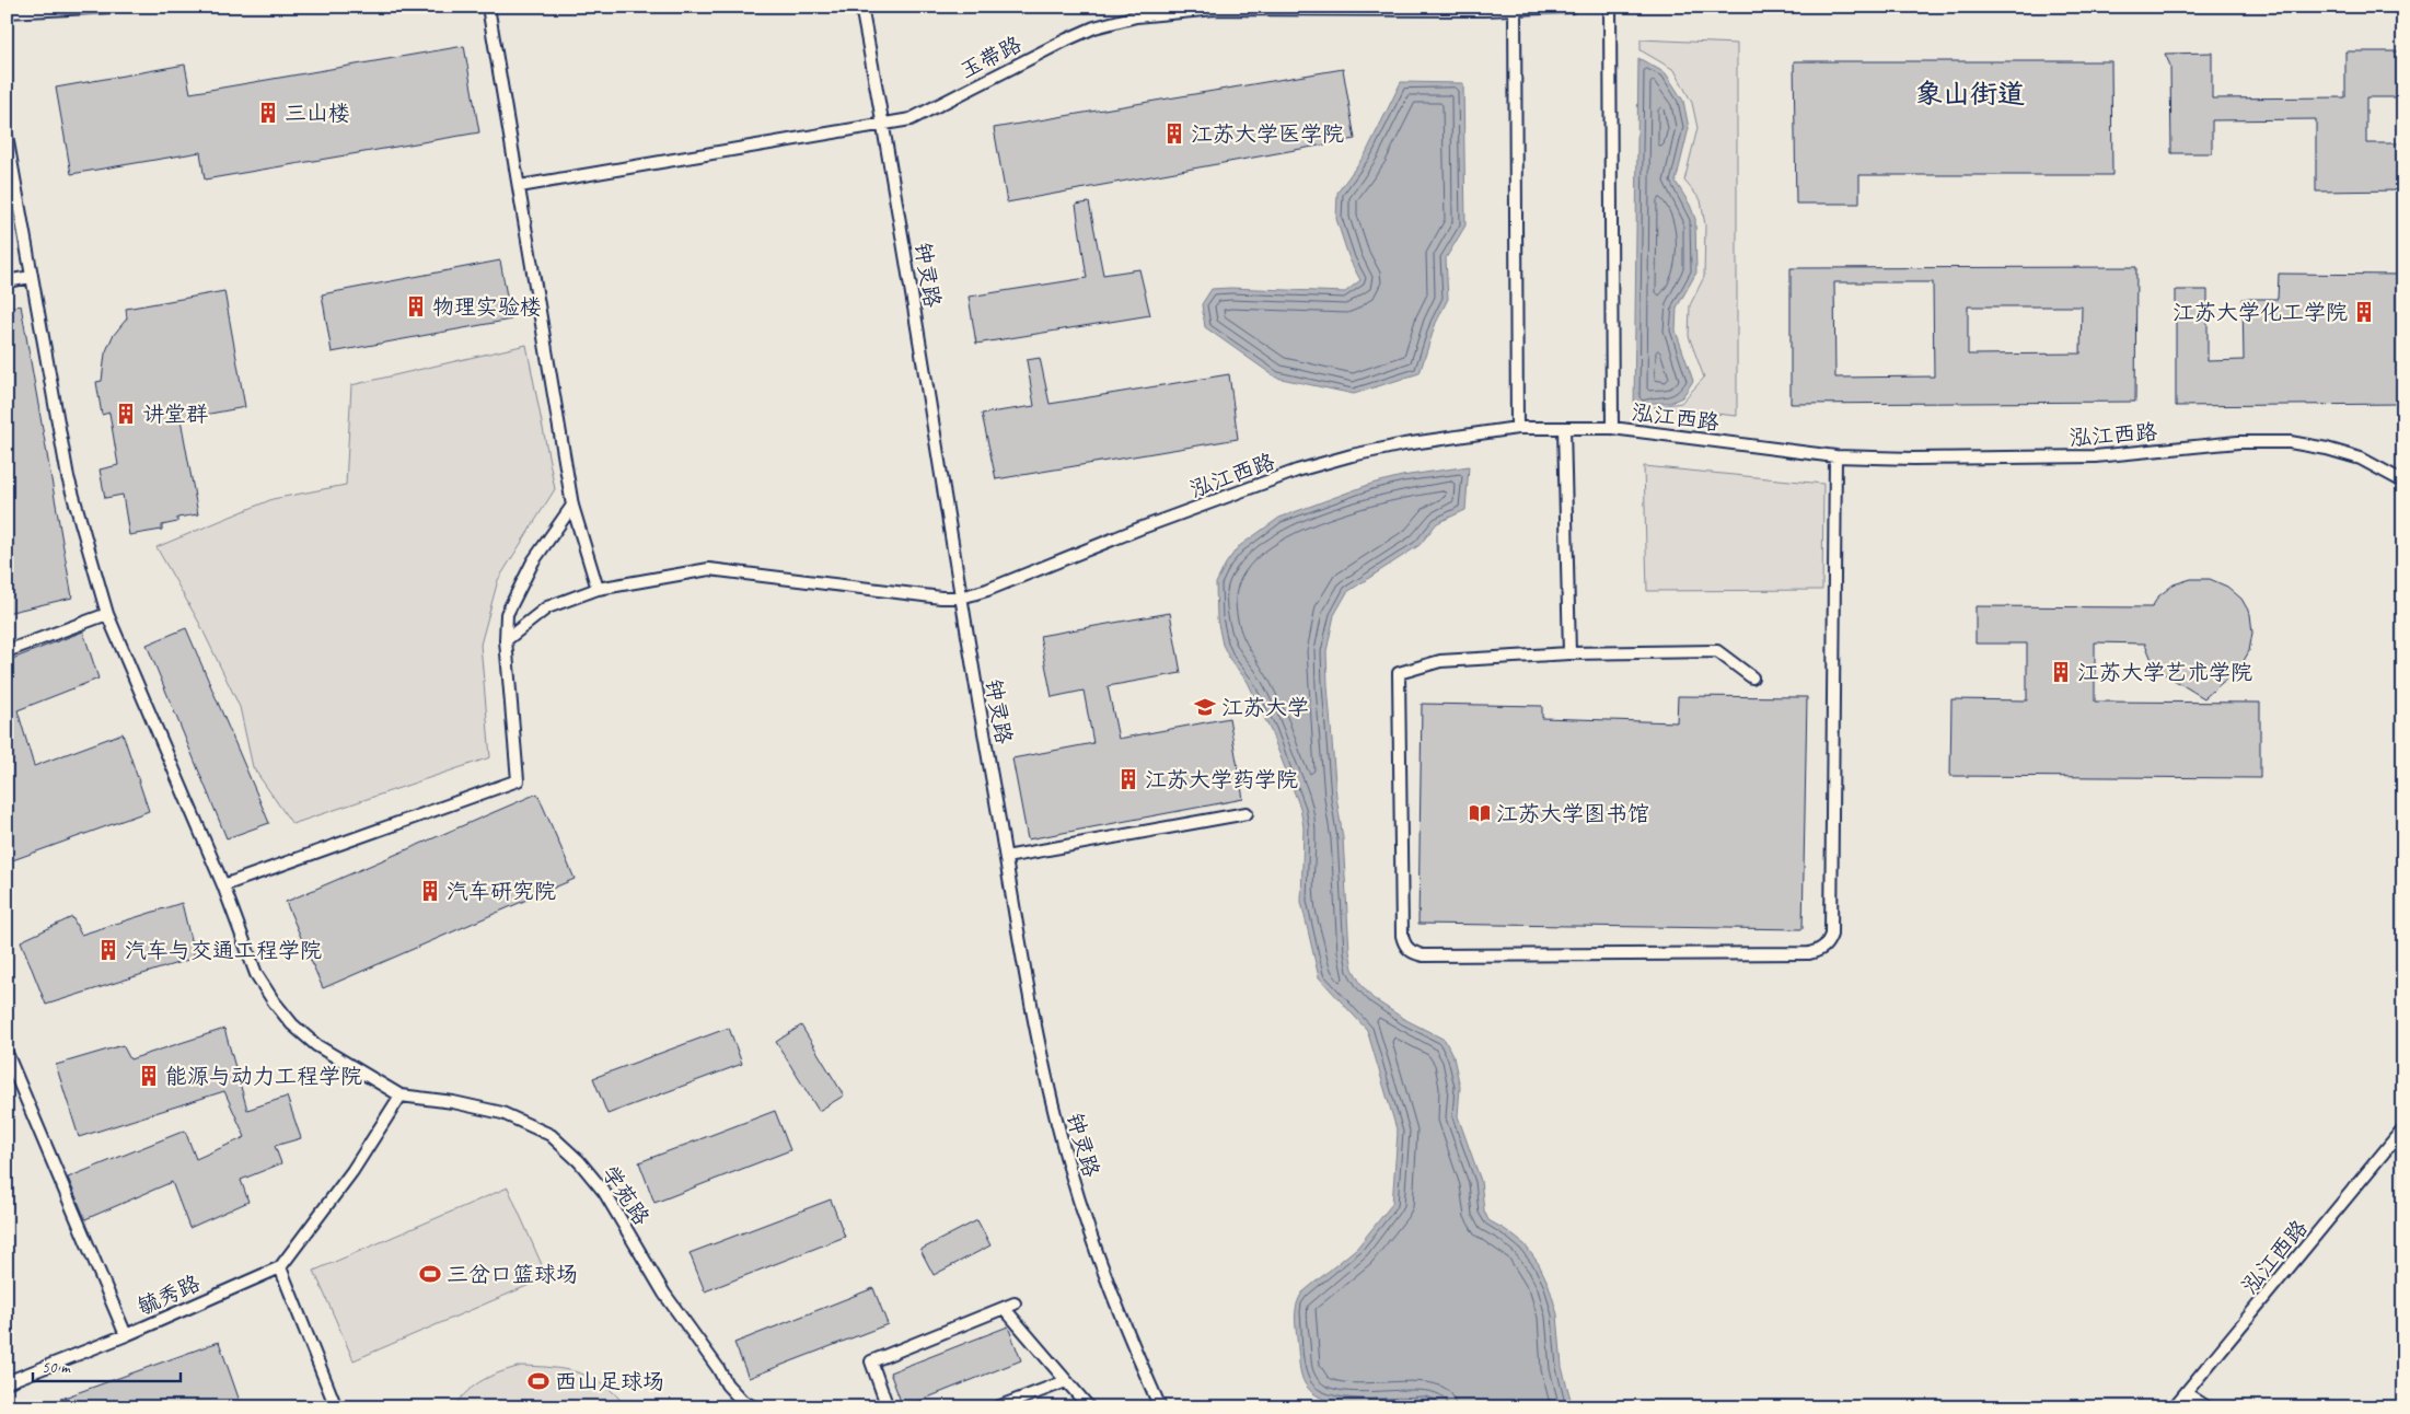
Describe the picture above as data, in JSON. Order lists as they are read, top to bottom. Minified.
{"streets":{"lane":["玉带路","钟灵路","泓江西路","学苑路","毓秀路"]},"crossings":[["玉带路","钟灵路"],["钟灵路","泓江西路"]],"districts":["象山街道"],"places":{"building":["三山楼","江苏大学医学院","物理实验楼","江苏大学化工学院","讲堂群","江苏大学艺术学院","江苏大学药学院","汽车研究院","汽车与交通工程学院","能源与动力工程学院"],"school or university":["江苏大学"],"library":["江苏大学图书馆"],"sports":["三岔口篮球场","西山足球场"]},"scale_bar":"50 m"}
